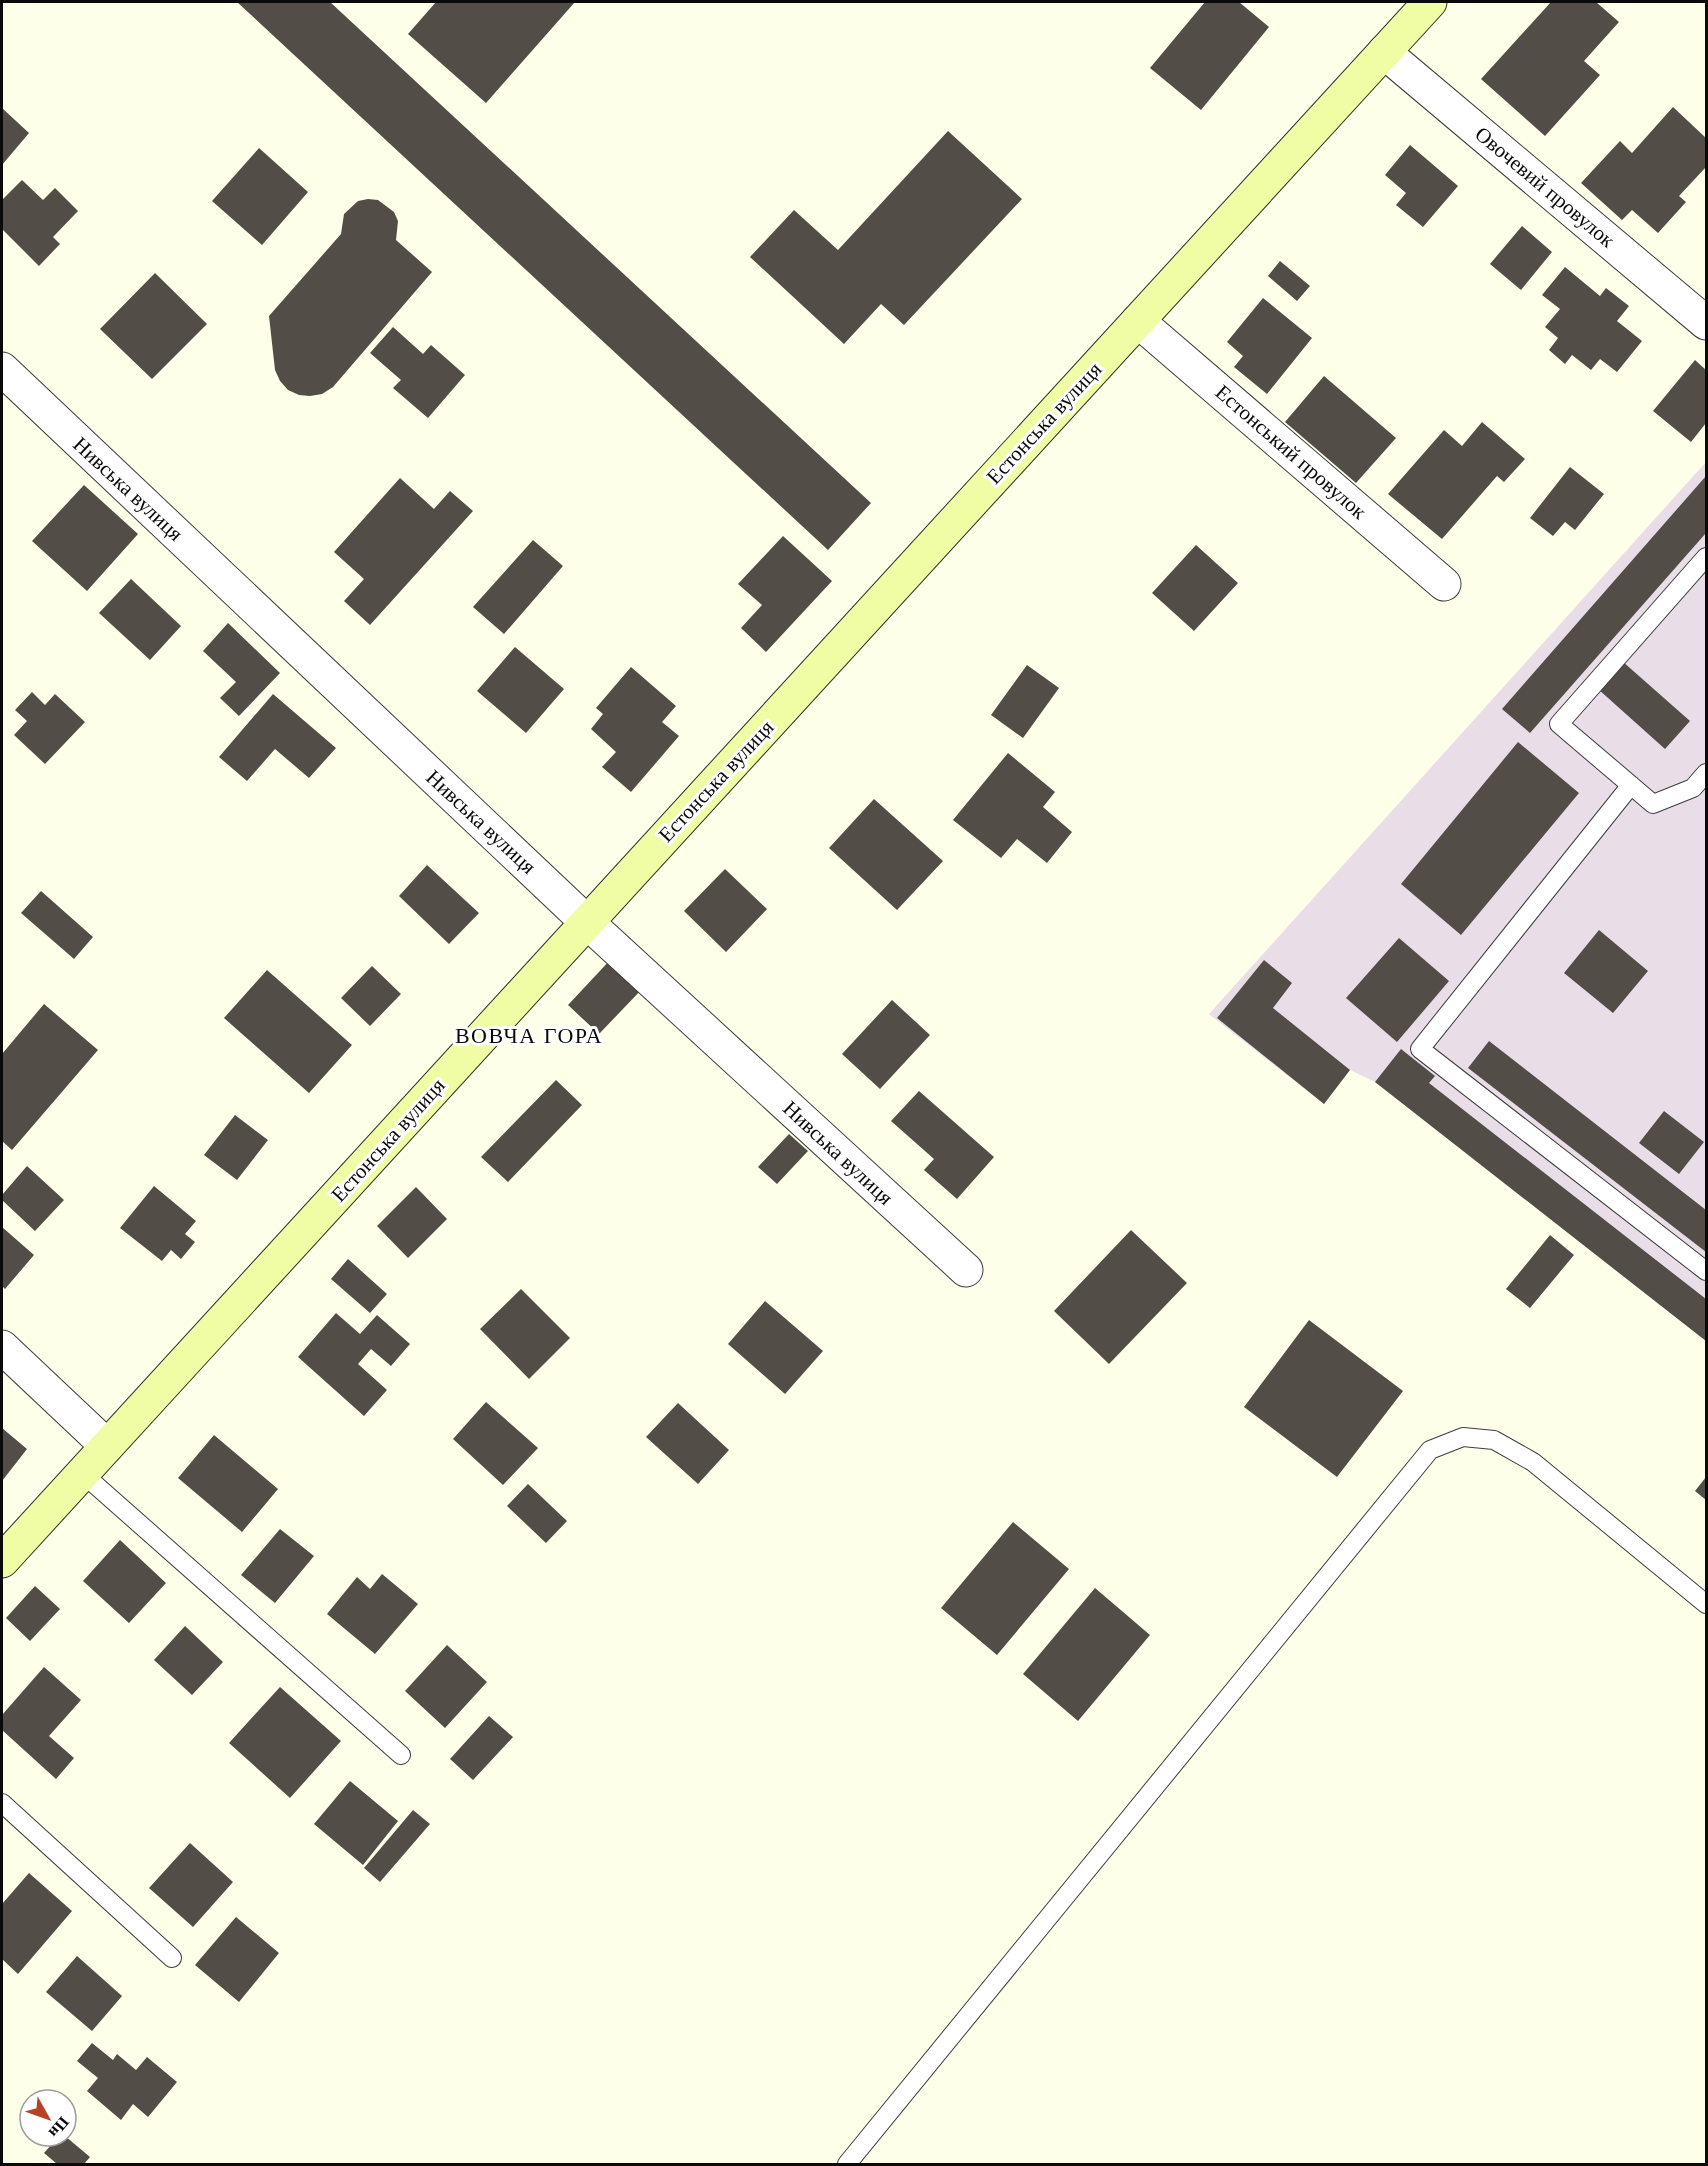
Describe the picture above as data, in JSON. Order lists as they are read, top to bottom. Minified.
{"streets":{"street":["Овочевий провулок","Естонська вулиця","Естонський провулок","Нивська вулиця"]},"crossings":[["Овочевий провулок","Естонська вулиця"],["Естонська вулиця","Естонський провулок"],["Естонська вулиця","Нивська вулиця"]],"districts":["ВОВЧА ГОРА"],"north":"bottom right"}
